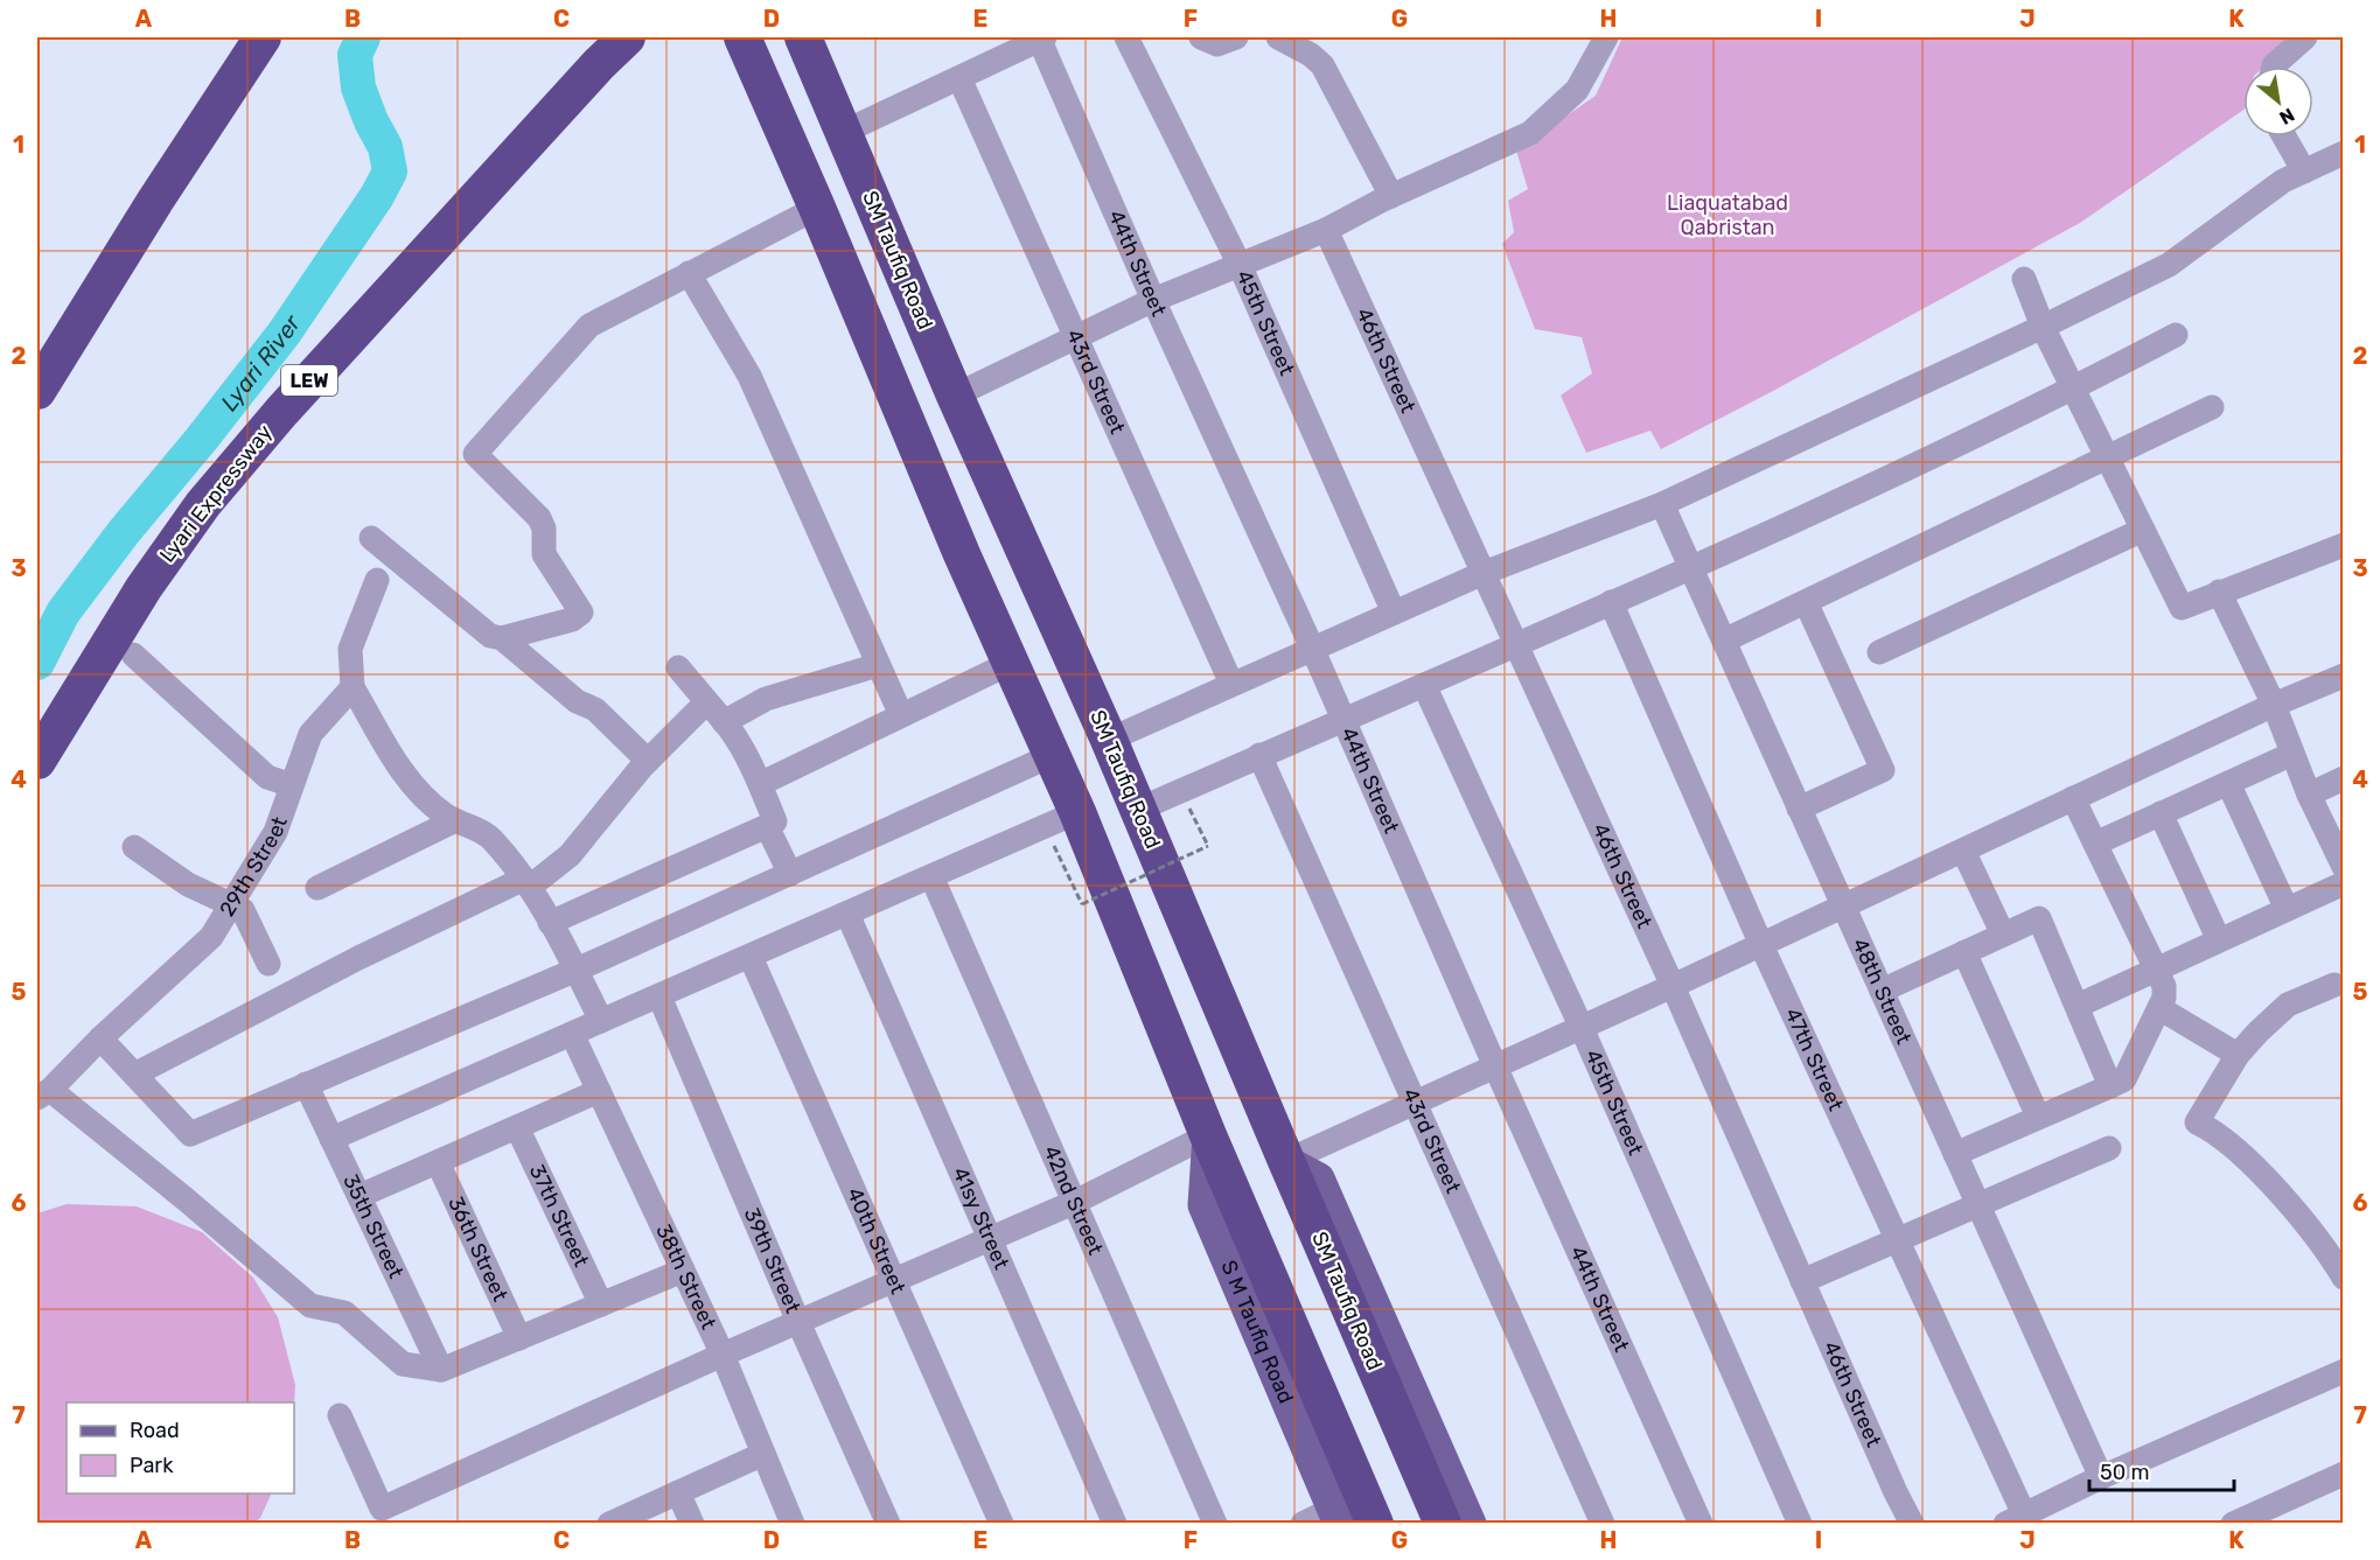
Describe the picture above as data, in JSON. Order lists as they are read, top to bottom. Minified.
{"streets":{"highway":["SM Taufiq Road","LEW","Lyari Expressway"],"main road":["S M Taufiq Road"],"street":["44th Street","45th Street","46th Street","43rd Street","29th Street","48th Street","47th Street","42nd Street","37th Street","41sy Street","35th Street","40th Street","36th Street","39th Street","38th Street"]},"water":["Lyari River"],"parks":["Liaquatabad Qabristan"],"legend":["Road","Park"],"scale_bar":"50 m","north":"bottom right","grid":{"columns":["A","B","C","D","E","F","G","H","I","J","K"],"rows":["1","2","3","4","5","6","7"]}}
